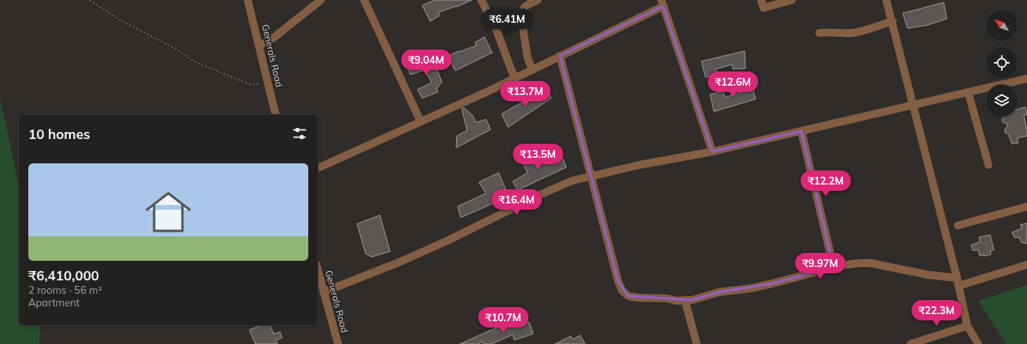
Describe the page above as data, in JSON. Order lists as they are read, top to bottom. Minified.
{"streets":{"street":["Generals Road"]},"north":"top left","page":{"price":["₹6.41M","₹9.04M","₹12.6M","₹13.7M","₹13.5M","₹12.2M","₹16.4M","₹9.97M","₹22.3M","₹10.7M"],"heading":"10 homes","list":[{"name":"₹6,410,000","note":"2 rooms · 56 m² · Apartment"}]}}
